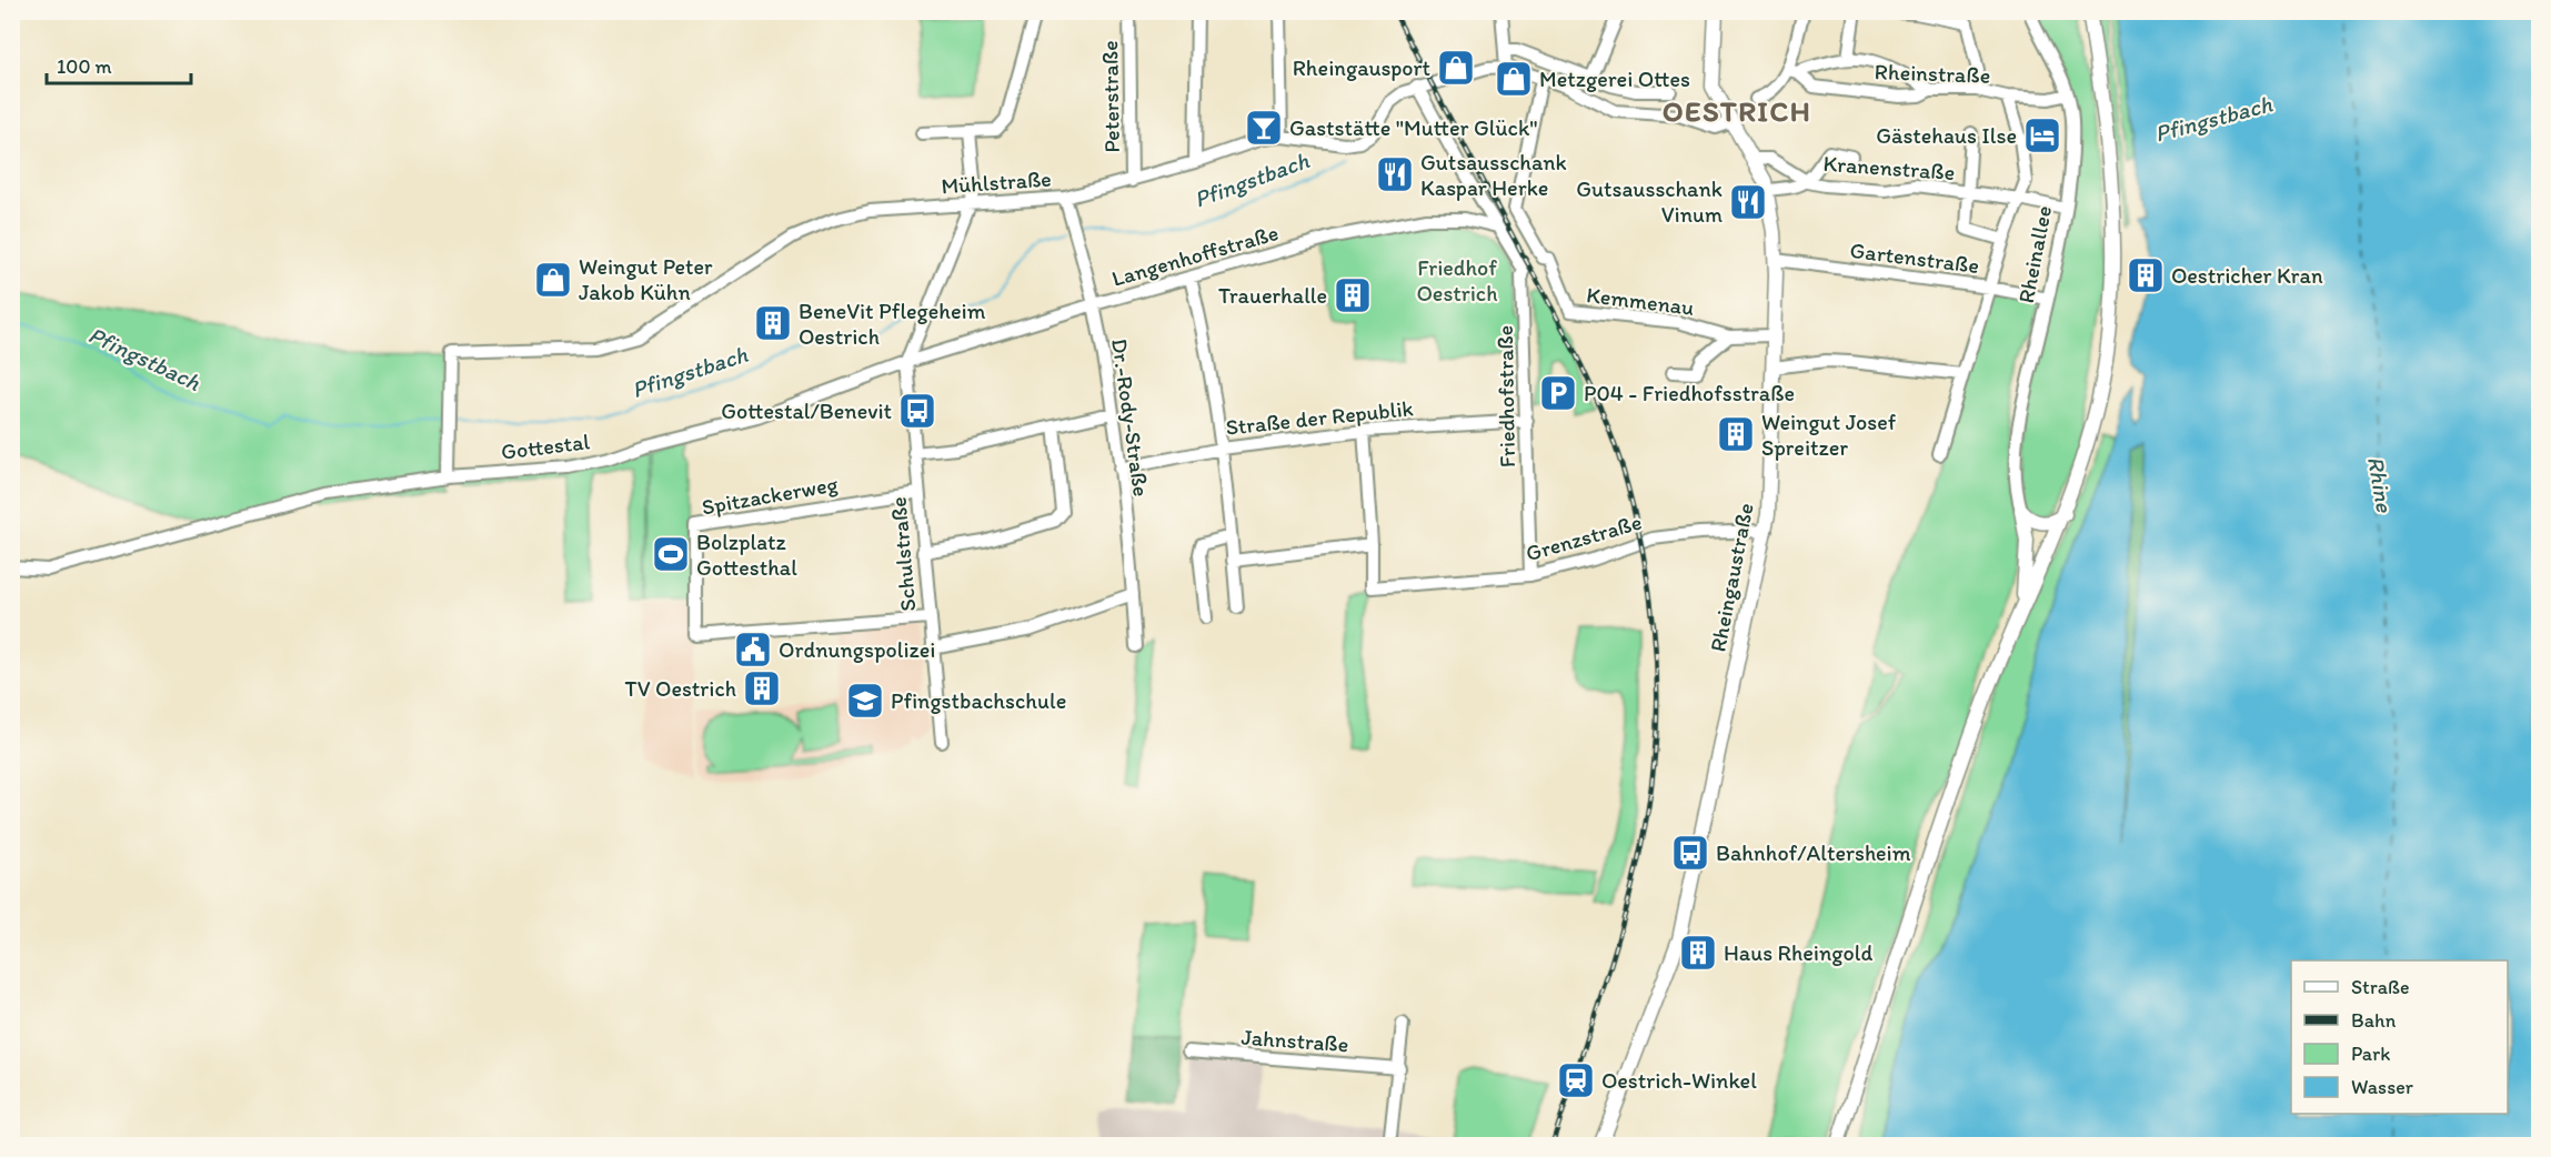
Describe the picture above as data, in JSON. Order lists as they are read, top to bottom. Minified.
{"streets":{"main road":["Rheingaustraße"],"street":["Rheinstraße","Peterstraße","Kranenstraße","Mühlstraße","Rheinallee","Langenhoffstraße","Gartenstraße","Kemmenau","Friedhofstraße","Dr.-Rody-Straße","Straße der Republik","Gottestal","Spitzackerweg","Grenzstraße","Schulstraße","Jahnstraße"]},"crossings":[["Rheinstraße","Kranenstraße"],["Rheinstraße","Rheinallee"],["Peterstraße","Mühlstraße"],["Kranenstraße","Rheinallee"],["Kranenstraße","Rheingaustraße"],["Mühlstraße","Dr.-Rody-Straße"],["Mühlstraße","Gottestal"],["Mühlstraße","Rheingaustraße"],["Rheinallee","Gartenstraße"],["Langenhoffstraße","Dr.-Rody-Straße"],["Langenhoffstraße","Gottestal"],["Langenhoffstraße","Schulstraße"],["Gartenstraße","Rheingaustraße"],["Kemmenau","Rheingaustraße"],["Friedhofstraße","Straße der Republik"],["Friedhofstraße","Grenzstraße"],["Dr.-Rody-Straße","Straße der Republik"],["Gottestal","Schulstraße"],["Spitzackerweg","Schulstraße"],["Grenzstraße","Rheingaustraße"]],"districts":["OESTRICH"],"water":["Pfingstbach","Rhine"],"parks":["Friedhof Oestrich"],"places":{"shop":["Rheingausport","Metzgerei Ottes","Weingut Peter Jakob Kühn"],"bar":["Gaststätte \"Mutter Glück\""],"hotel":["Gästehaus Ilse"],"restaurant":["Gutsausschank Kaspar Herke","Gutsausschank Vinum"],"building":["Oestricher Kran","Trauerhalle","BeneVit Pflegeheim Oestrich","Weingut Josef Spreitzer","TV Oestrich","Haus Rheingold"],"parking":["P04 - Friedhofsstraße"],"bus stop":["Gottestal/Benevit","Bahnhof/Altersheim"],"sports":["Bolzplatz Gottesthal"],"public building":["Ordnungspolizei"],"school or university":["Pfingstbachschule"],"station":["Oestrich-Winkel"]},"legend":["Straße","Bahn","Park","Wasser"],"scale_bar":"100 m"}
